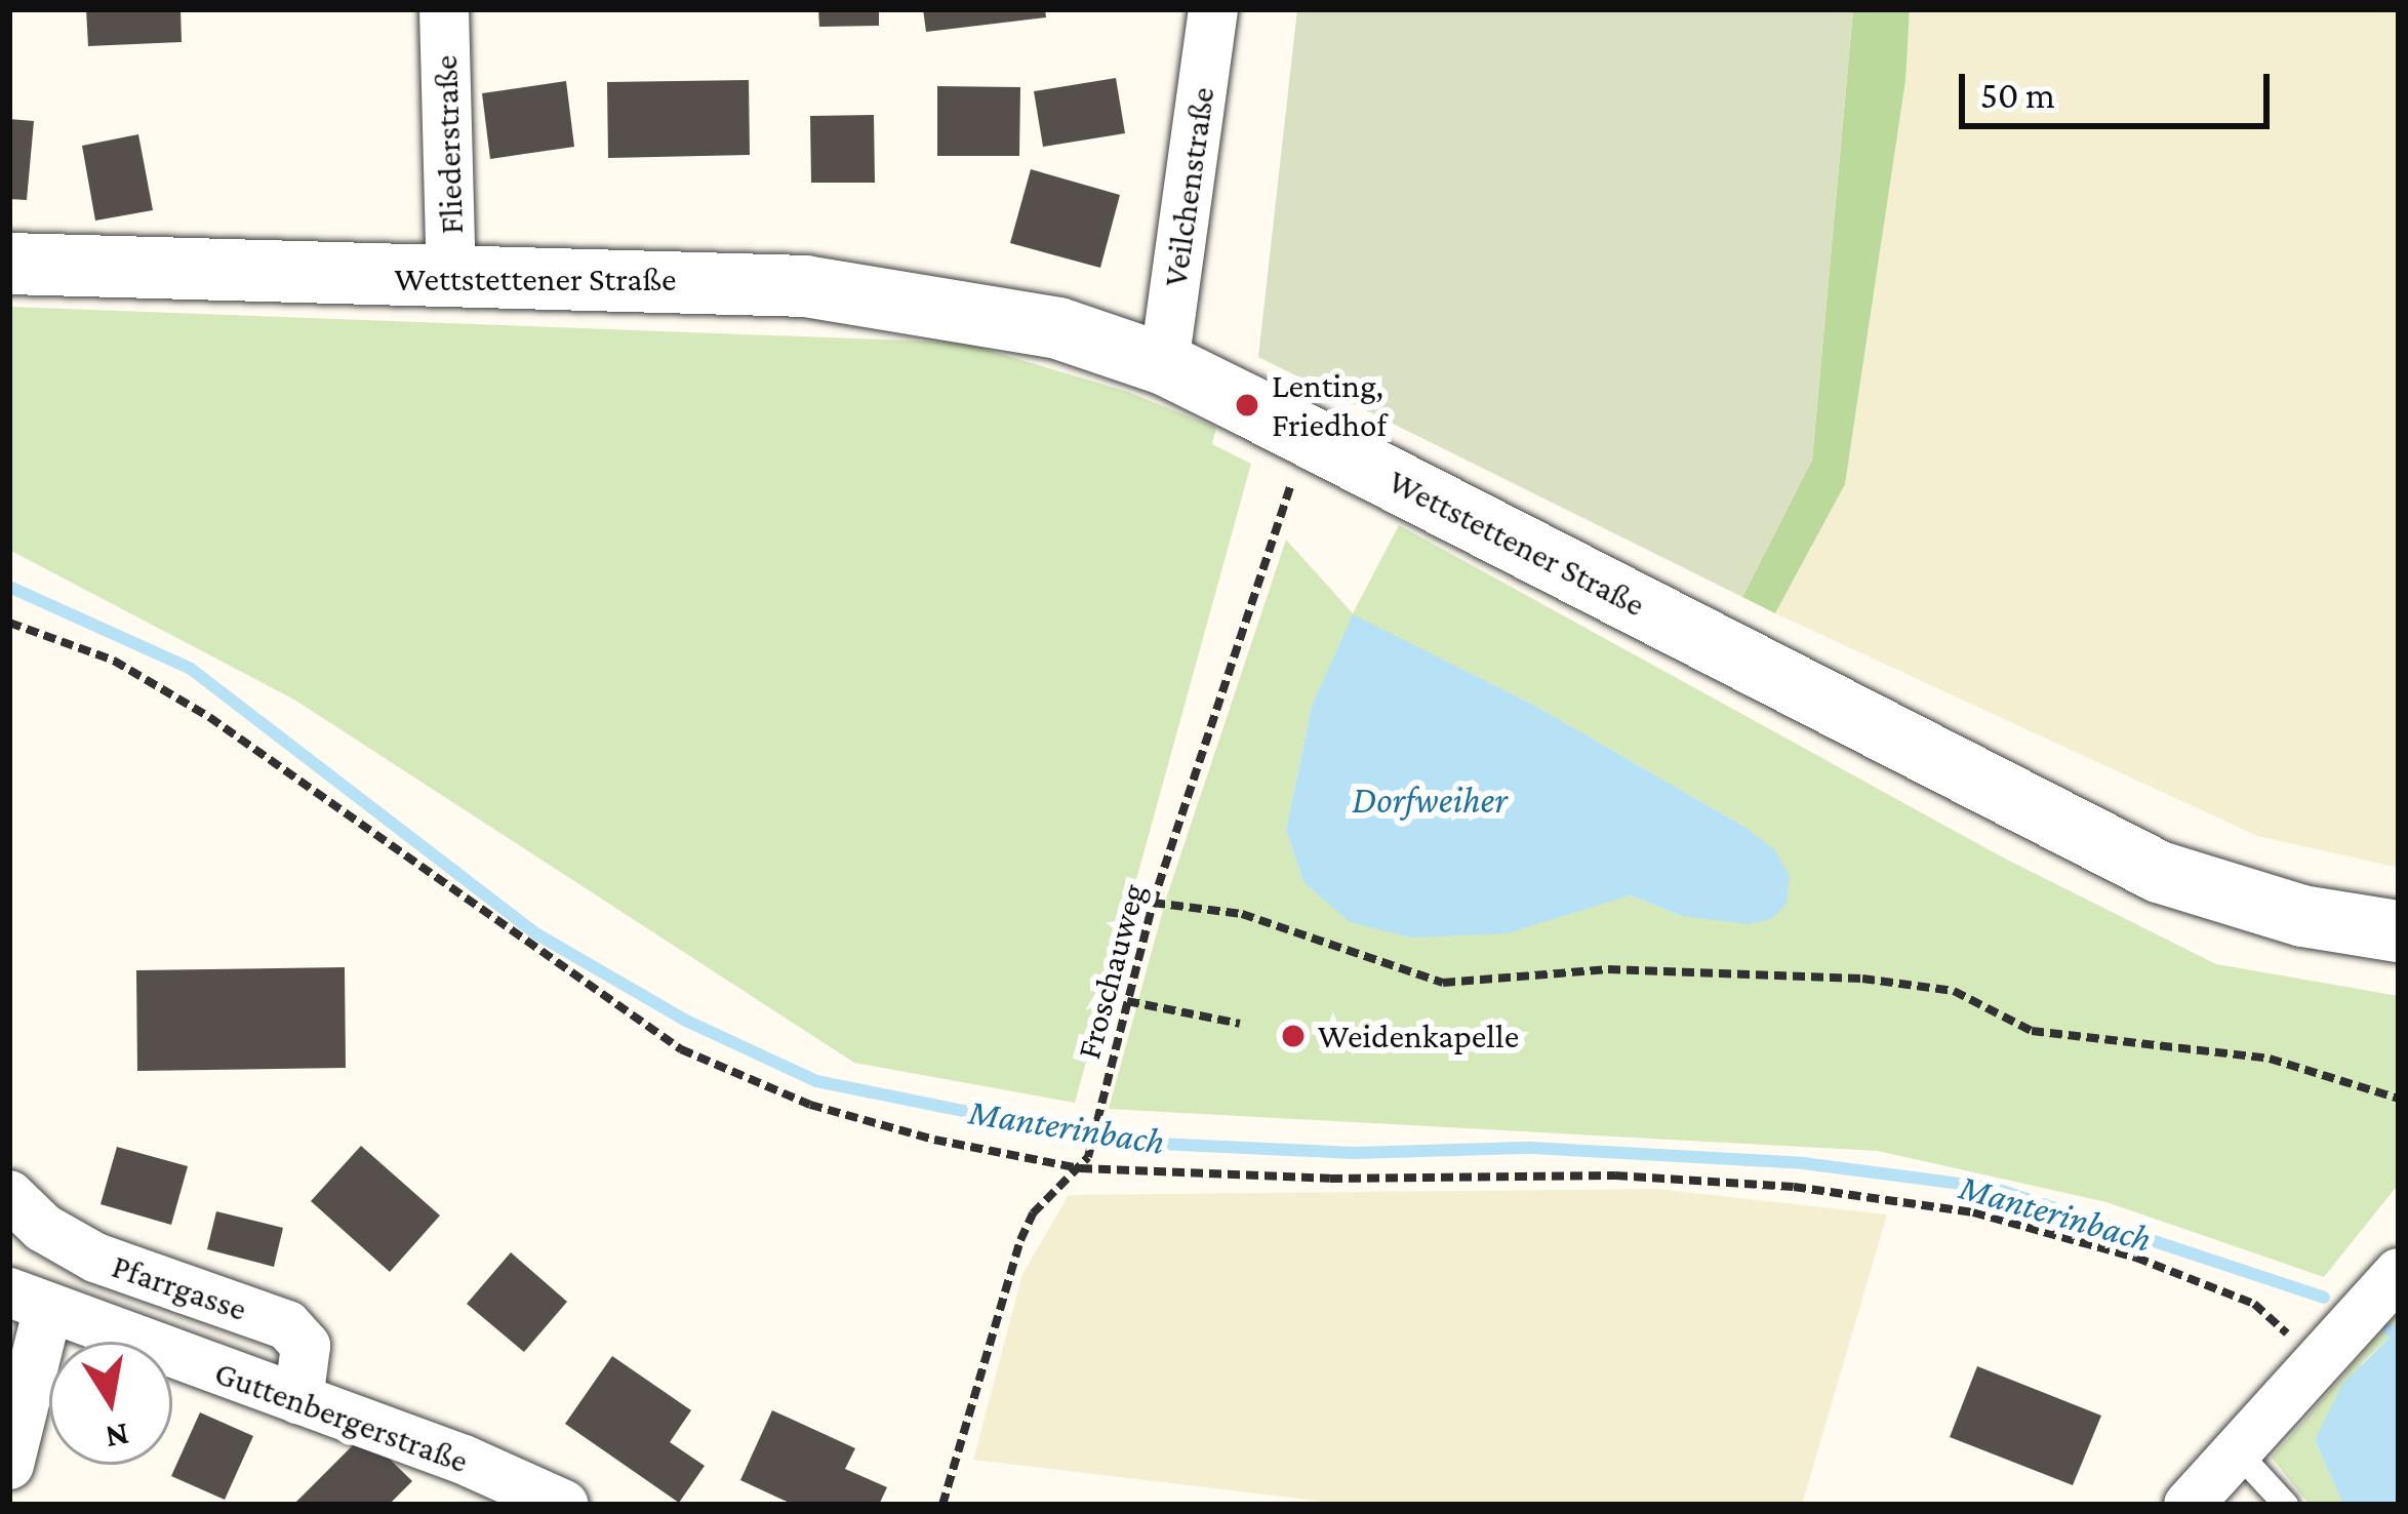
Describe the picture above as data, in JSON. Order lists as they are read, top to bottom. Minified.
{"streets":{"street":["Fliederstraße","Veilchenstraße","Wettstettener Straße","Pfarrgasse","Guttenbergerstraße"],"path":["Froschauweg"]},"crossings":[["Fliederstraße","Wettstettener Straße"],["Veilchenstraße","Wettstettener Straße"],["Wettstettener Straße","Froschauweg"],["Pfarrgasse","Guttenbergerstraße"]],"water":["Dorfweiher","Manterinbach"],"places":["Lenting, Friedhof","Weidenkapelle"],"scale_bar":"50 m","north":"bottom"}
